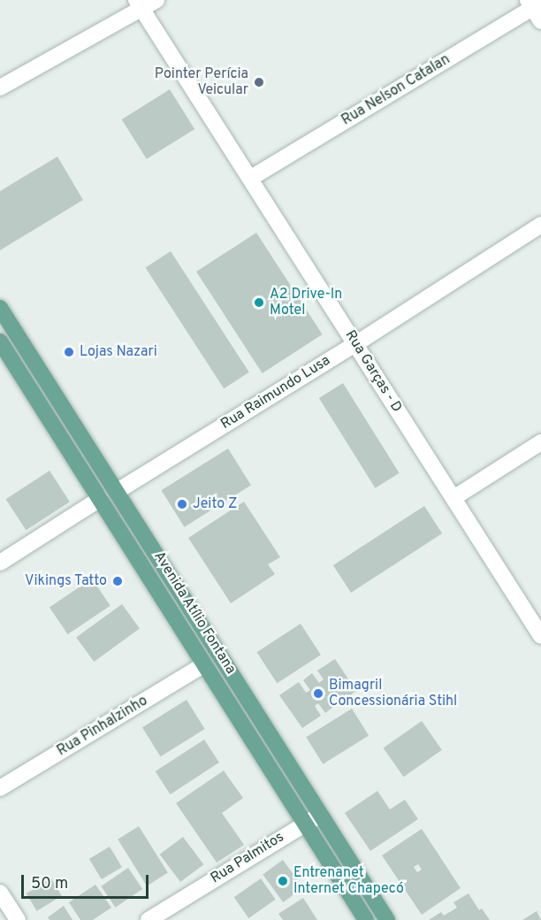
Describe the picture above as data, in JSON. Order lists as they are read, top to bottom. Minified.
{"streets":{"main road":["Avenida Atílio Fontana"],"street":["Rua Nelson Catalan","Rua Garças - D","Rua Raimundo Lusa","Rua Pinhalzinho","Rua Palmitos"]},"crossings":[["Rua Nelson Catalan","Rua Garças - D"],["Rua Garças - D","Rua Raimundo Lusa"],["Rua Raimundo Lusa","Avenida Atílio Fontana"],["Avenida Atílio Fontana","Rua Pinhalzinho"],["Avenida Atílio Fontana","Rua Palmitos"]],"places":["Pointer Perícia Veicular","A2 Drive-In Motel","Lojas Nazari","Jeito Z","Vikings Tatto","Bimagril Concessionária Stihl","Entrenanet Internet Chapecó"],"scale_bar":"50 m"}
